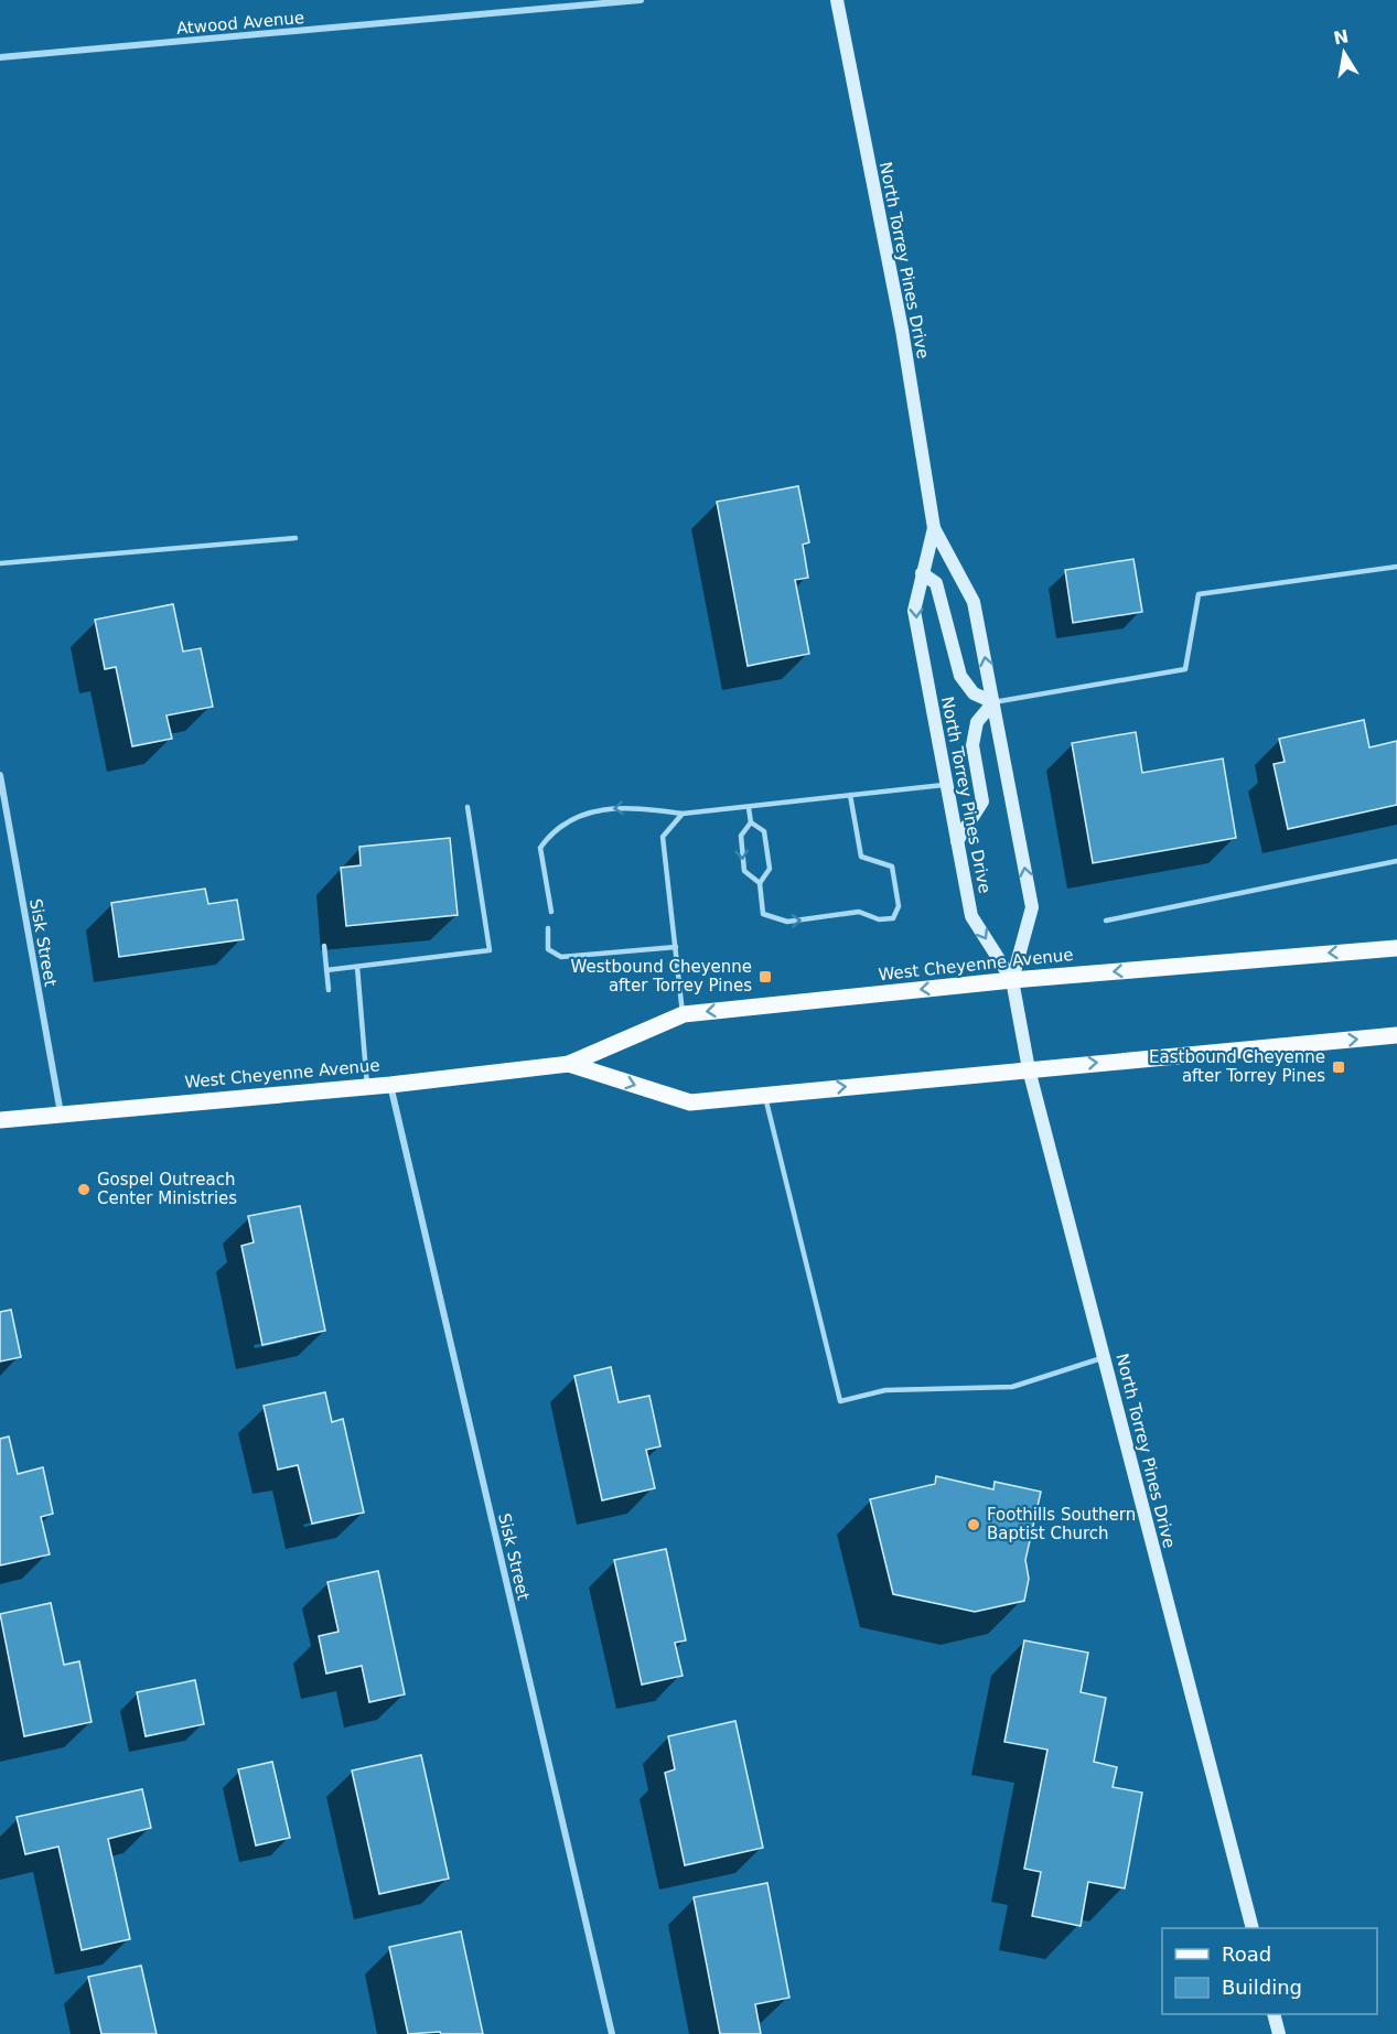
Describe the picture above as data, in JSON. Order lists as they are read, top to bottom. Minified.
{"streets":{"main road":["North Torrey Pines Drive","West Cheyenne Avenue"],"street":["Atwood Avenue","Sisk Street"]},"crossings":[["North Torrey Pines Drive","West Cheyenne Avenue"],["Sisk Street","West Cheyenne Avenue"]],"places":{"transit":["Westbound Cheyenne after Torrey Pines","Eastbound Cheyenne after Torrey Pines"],"other":["Gospel Outreach Center Ministries","Foothills Southern Baptist Church"]},"legend":["Road","Building"],"north":"top"}
